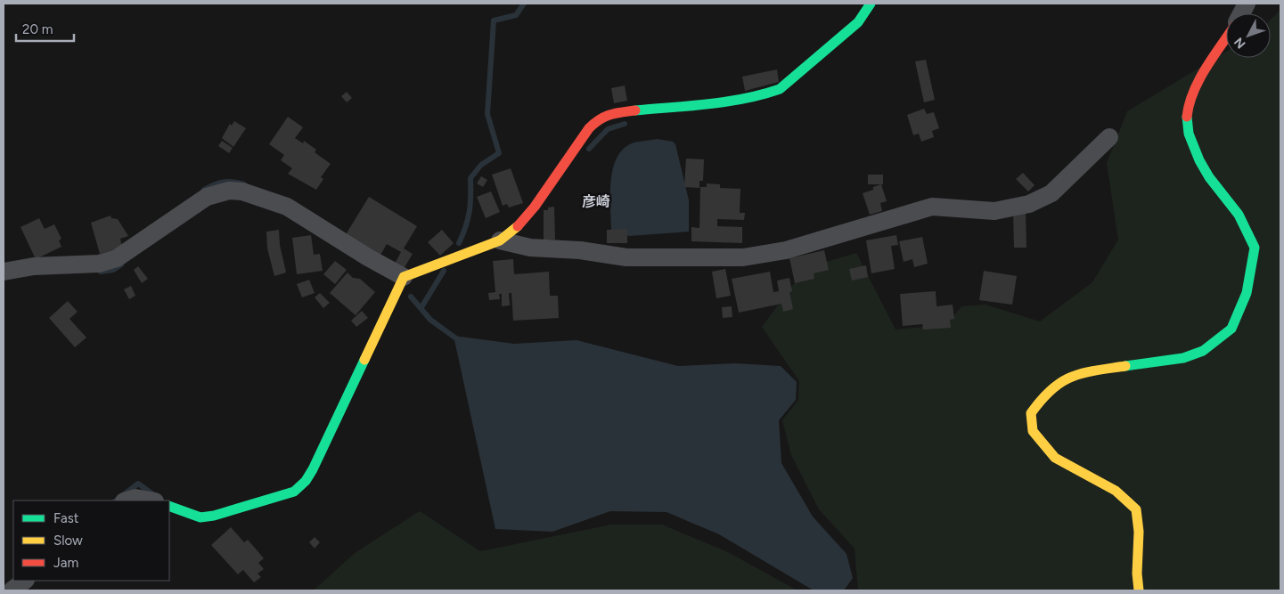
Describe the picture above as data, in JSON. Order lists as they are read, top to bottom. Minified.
{"districts":["彦崎"],"legend":["Fast","Slow","Jam"],"scale_bar":"20 m","north":"bottom left"}
